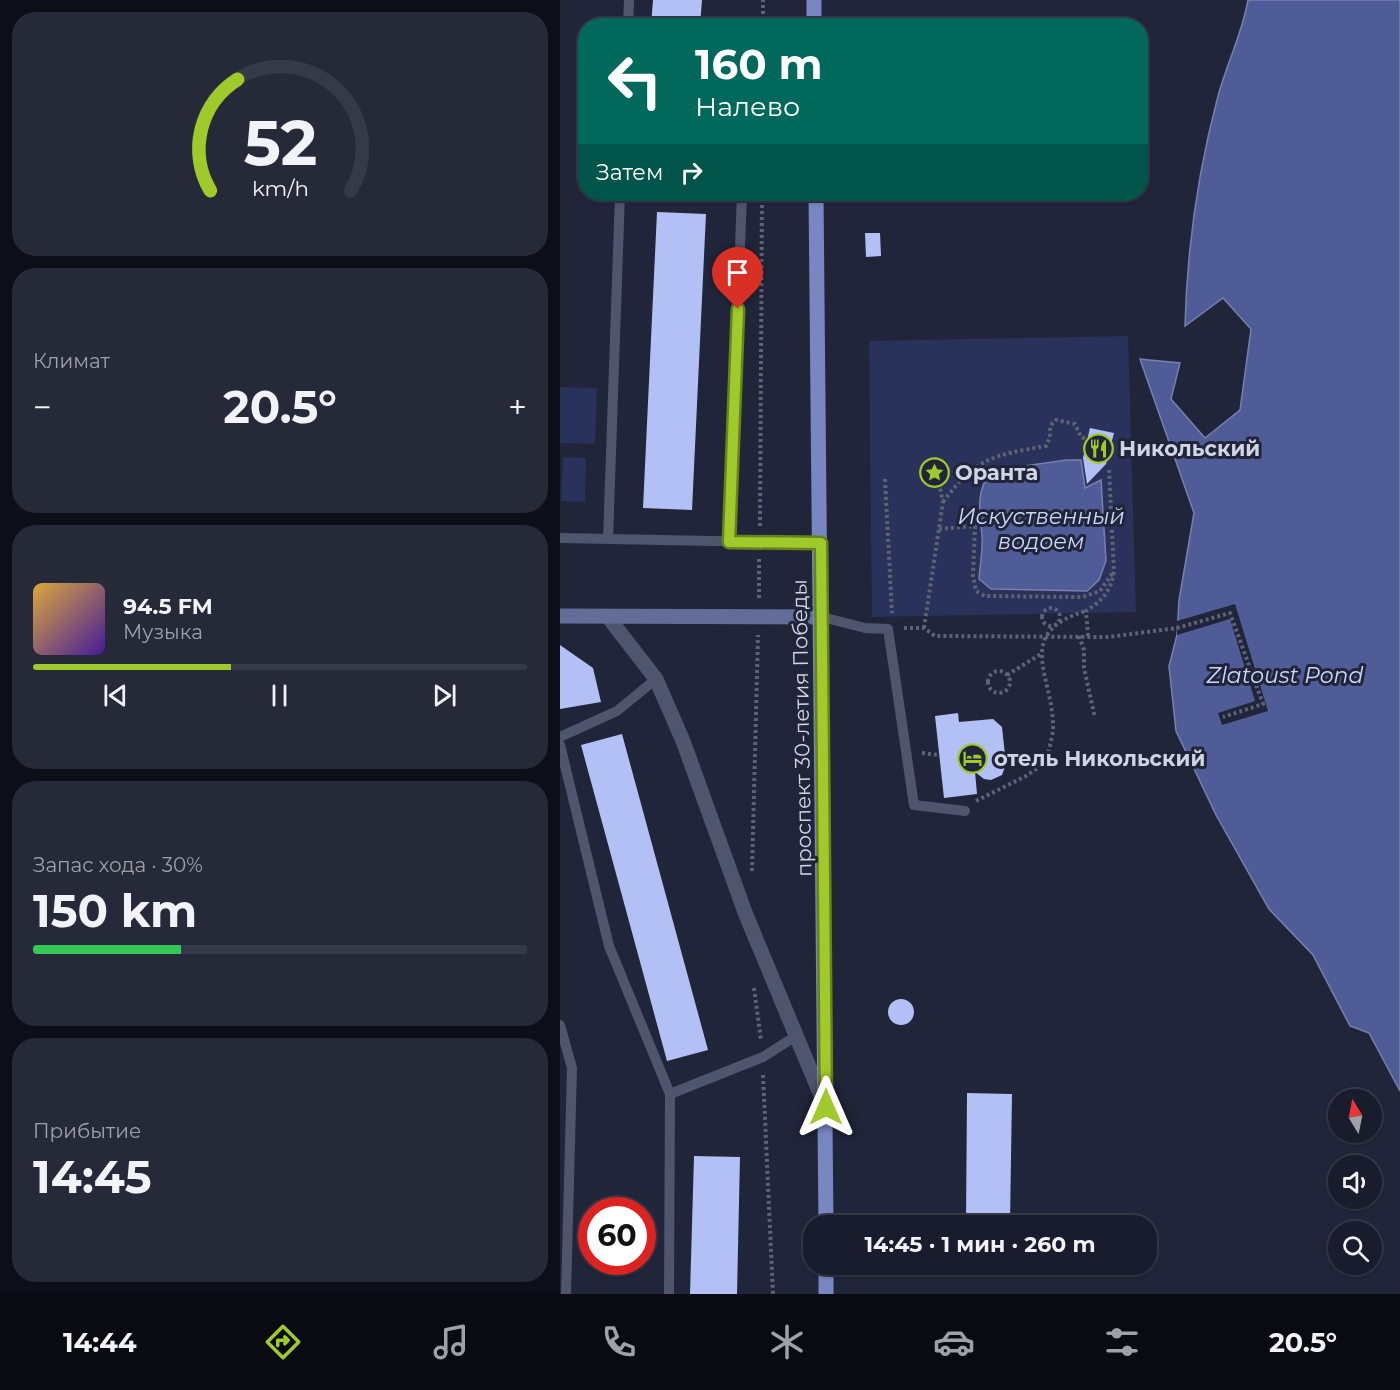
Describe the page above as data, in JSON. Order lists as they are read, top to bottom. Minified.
{"streets":{"main road":["проспект 30-летия Победы"]},"water":["Искуственный водоем","Zlatoust Pond"],"places":{"restaurant":["Никольский"],"place":["Оранта"],"hotel":["отель Никольский"]},"north":"top","page":{"turn":["160 m","Налево"],"then":"Затем","tile":["Климат",["Запас хода · 30%","150 km"],["Прибытие","14:45"]],"heat":["−","20.5°","+"],"song":["94.5 FM","Музыка"],"limit":"60","trip":"14:45 · 1 мин · 260 m","tabs":["14:44","20.5°"],"gauge":["52","km/h"]}}
